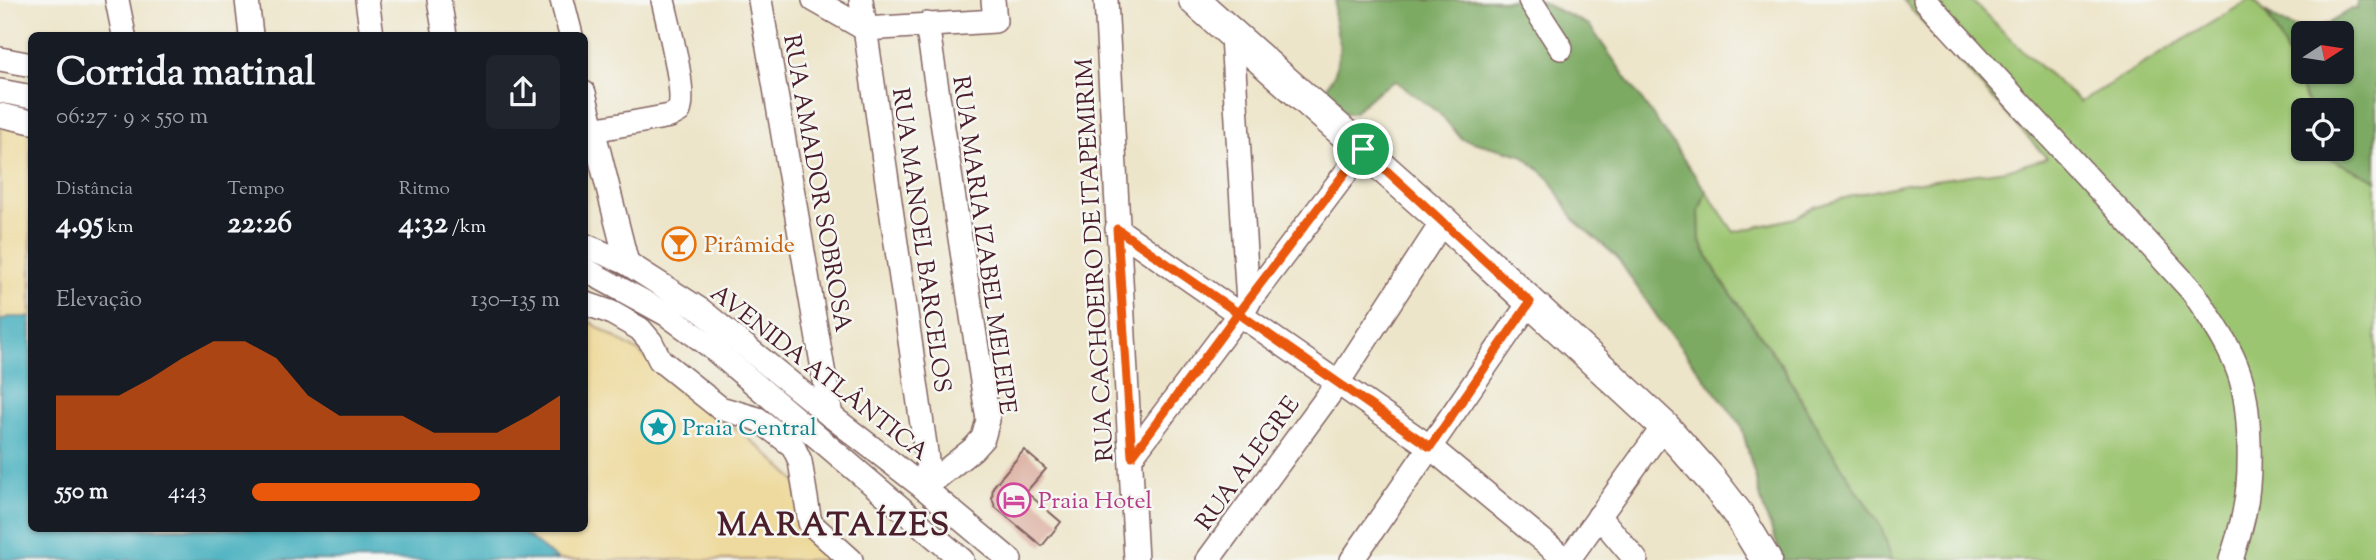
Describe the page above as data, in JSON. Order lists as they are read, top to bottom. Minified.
{"streets":{"street":["RUA AMADOR SOBROSA","RUA MANOEL BARCELOS","RUA MARIA IZABEL MELEIPE","RUA CACHOEIRO DE ITAPEMIRIM","AVENIDA ATLÂNTICA","RUA ALEGRE"]},"crossings":[["RUA AMADOR SOBROSA","AVENIDA ATLÂNTICA"],["RUA MANOEL BARCELOS","RUA MARIA IZABEL MELEIPE"],["RUA MANOEL BARCELOS","AVENIDA ATLÂNTICA"],["RUA MARIA IZABEL MELEIPE","AVENIDA ATLÂNTICA"]],"districts":["MARATAÍZES"],"places":{"bar":["Pirâmide"],"place":["Praia Central"],"hotel":["Praia Hotel"]},"north":"right","page":{"heading":["Corrida matinal","06:27 · 9 × 550 m"],"stats":[["Distância","4.95 km"],["Tempo","22:26"],["Ritmo","4:32 /km"]],"chart":["Elevação","130–135 m"],"list":[{"name":"550 m","note":"4:43"}]}}
